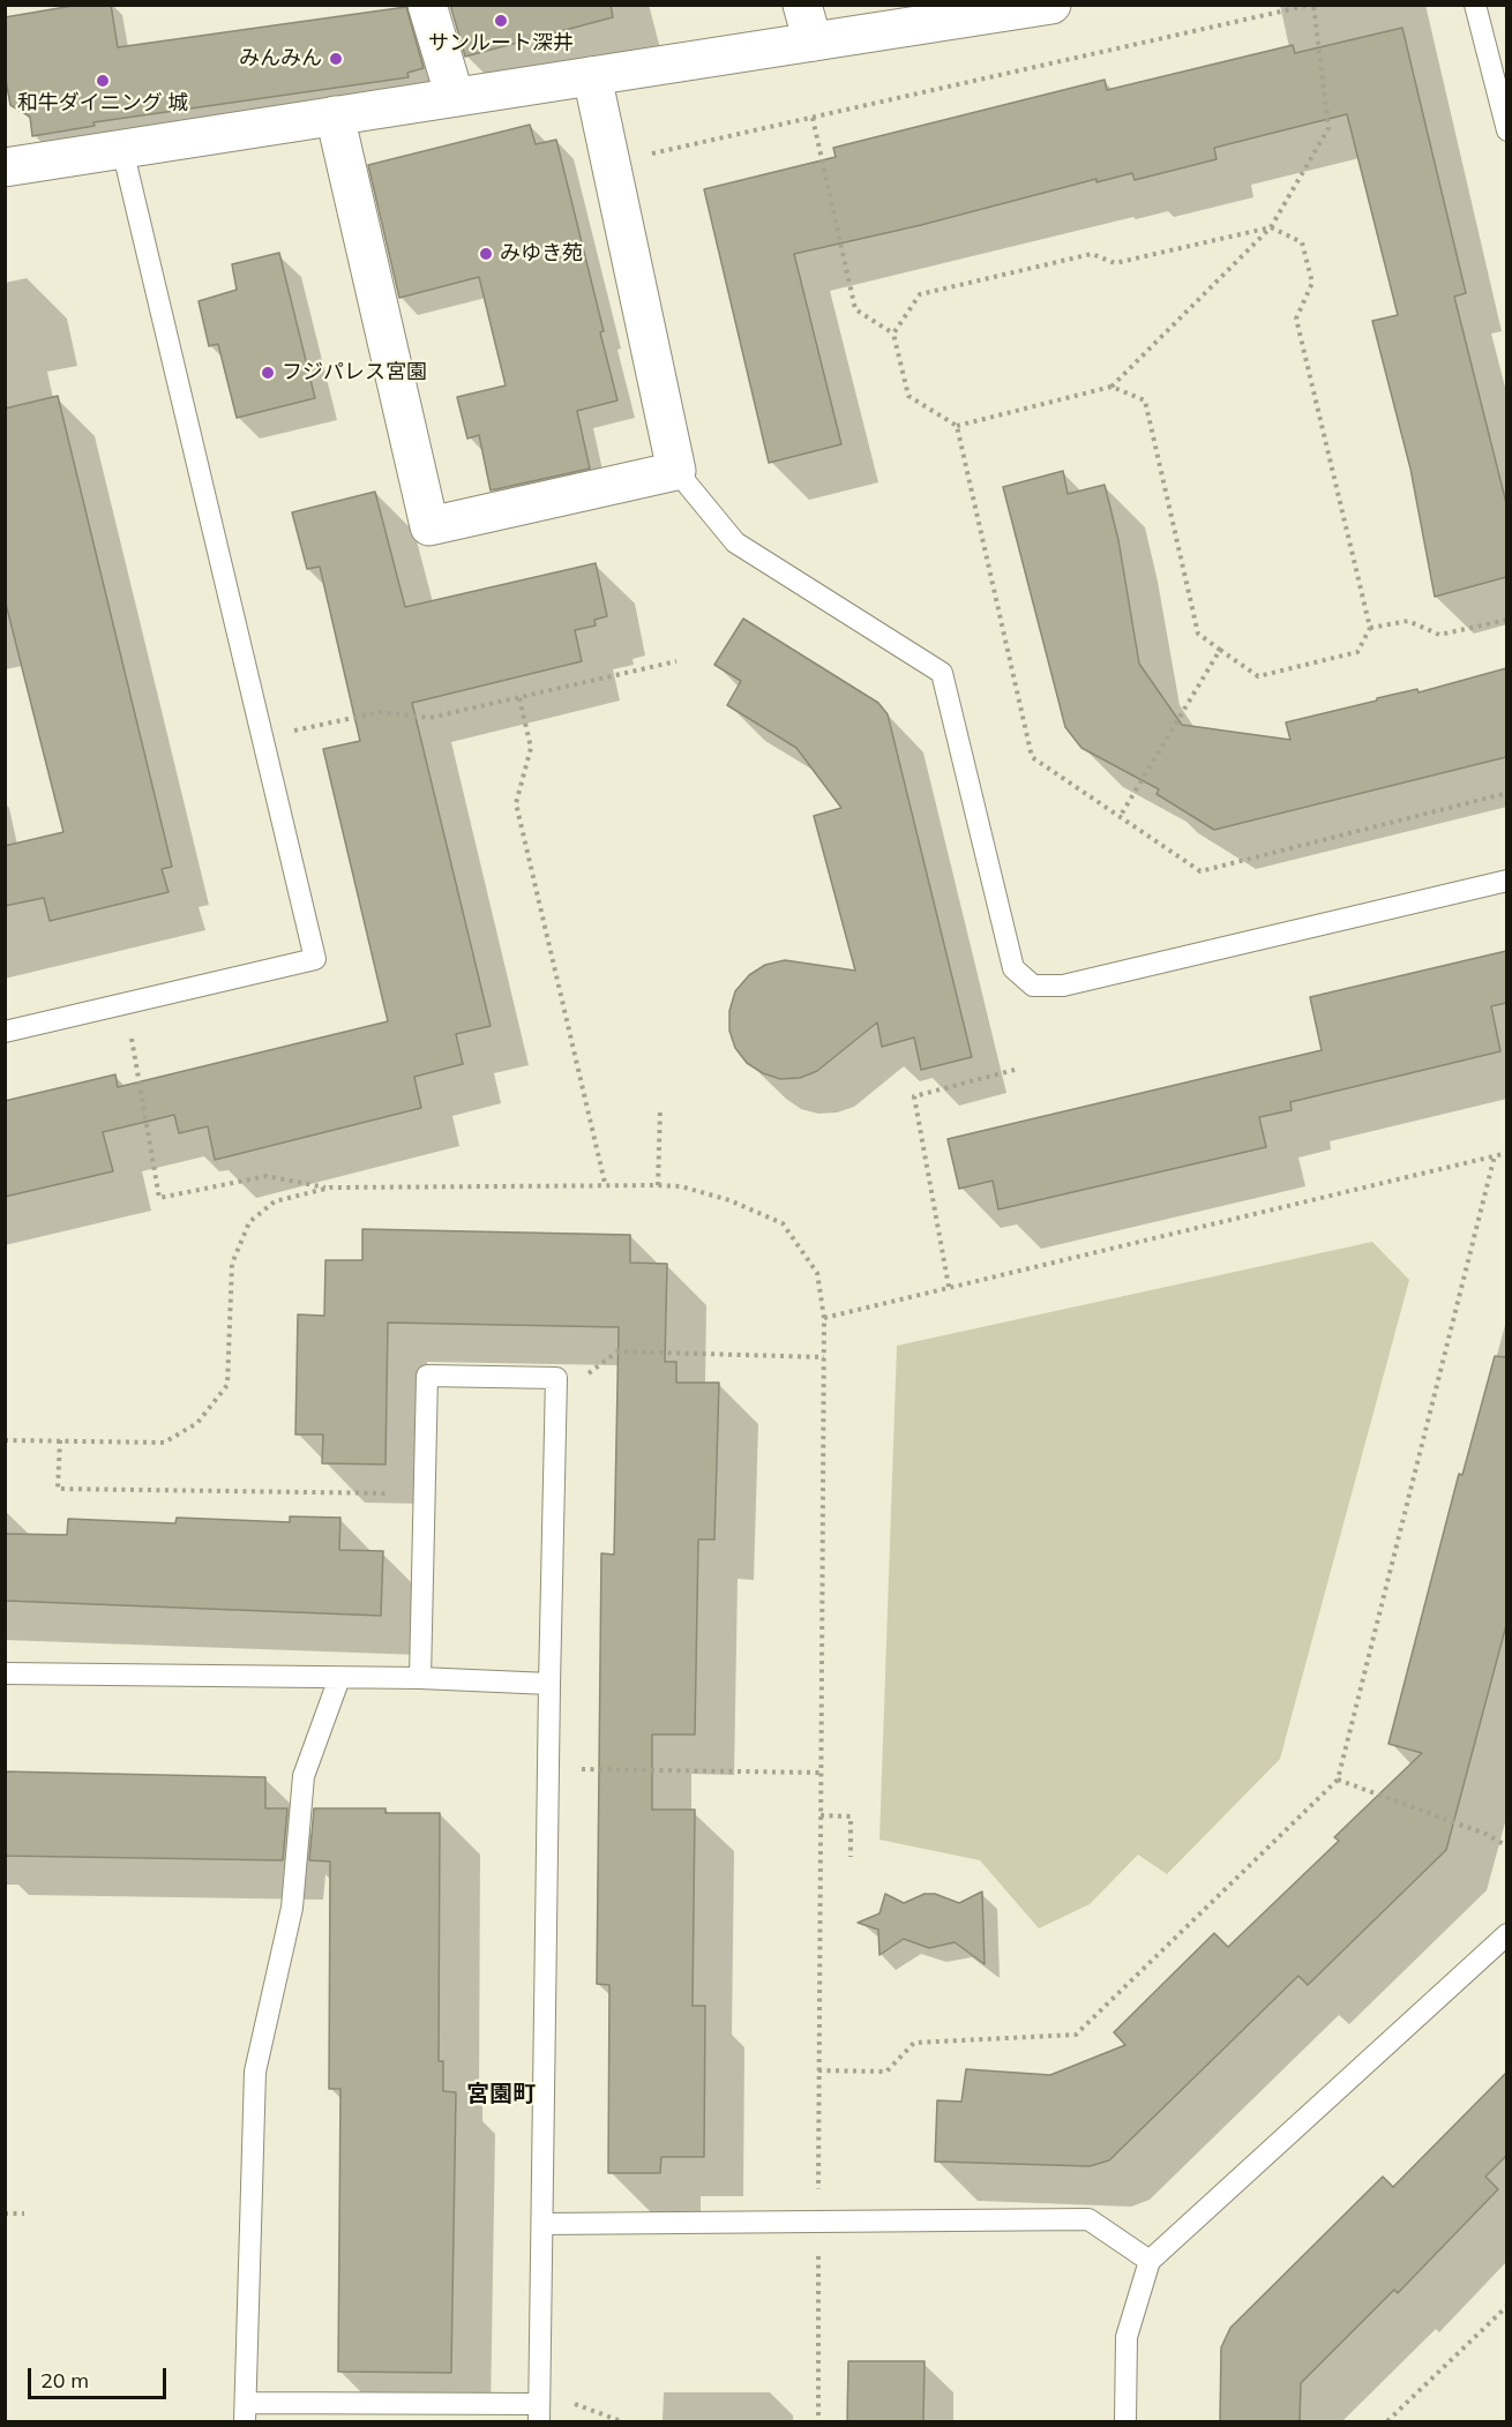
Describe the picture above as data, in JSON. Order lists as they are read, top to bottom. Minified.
{"districts":["宮園町"],"places":["サンルート深井","みんみん","和牛ダイニング 城","みゆき苑","フジパレス宮園"],"scale_bar":"20 m"}
